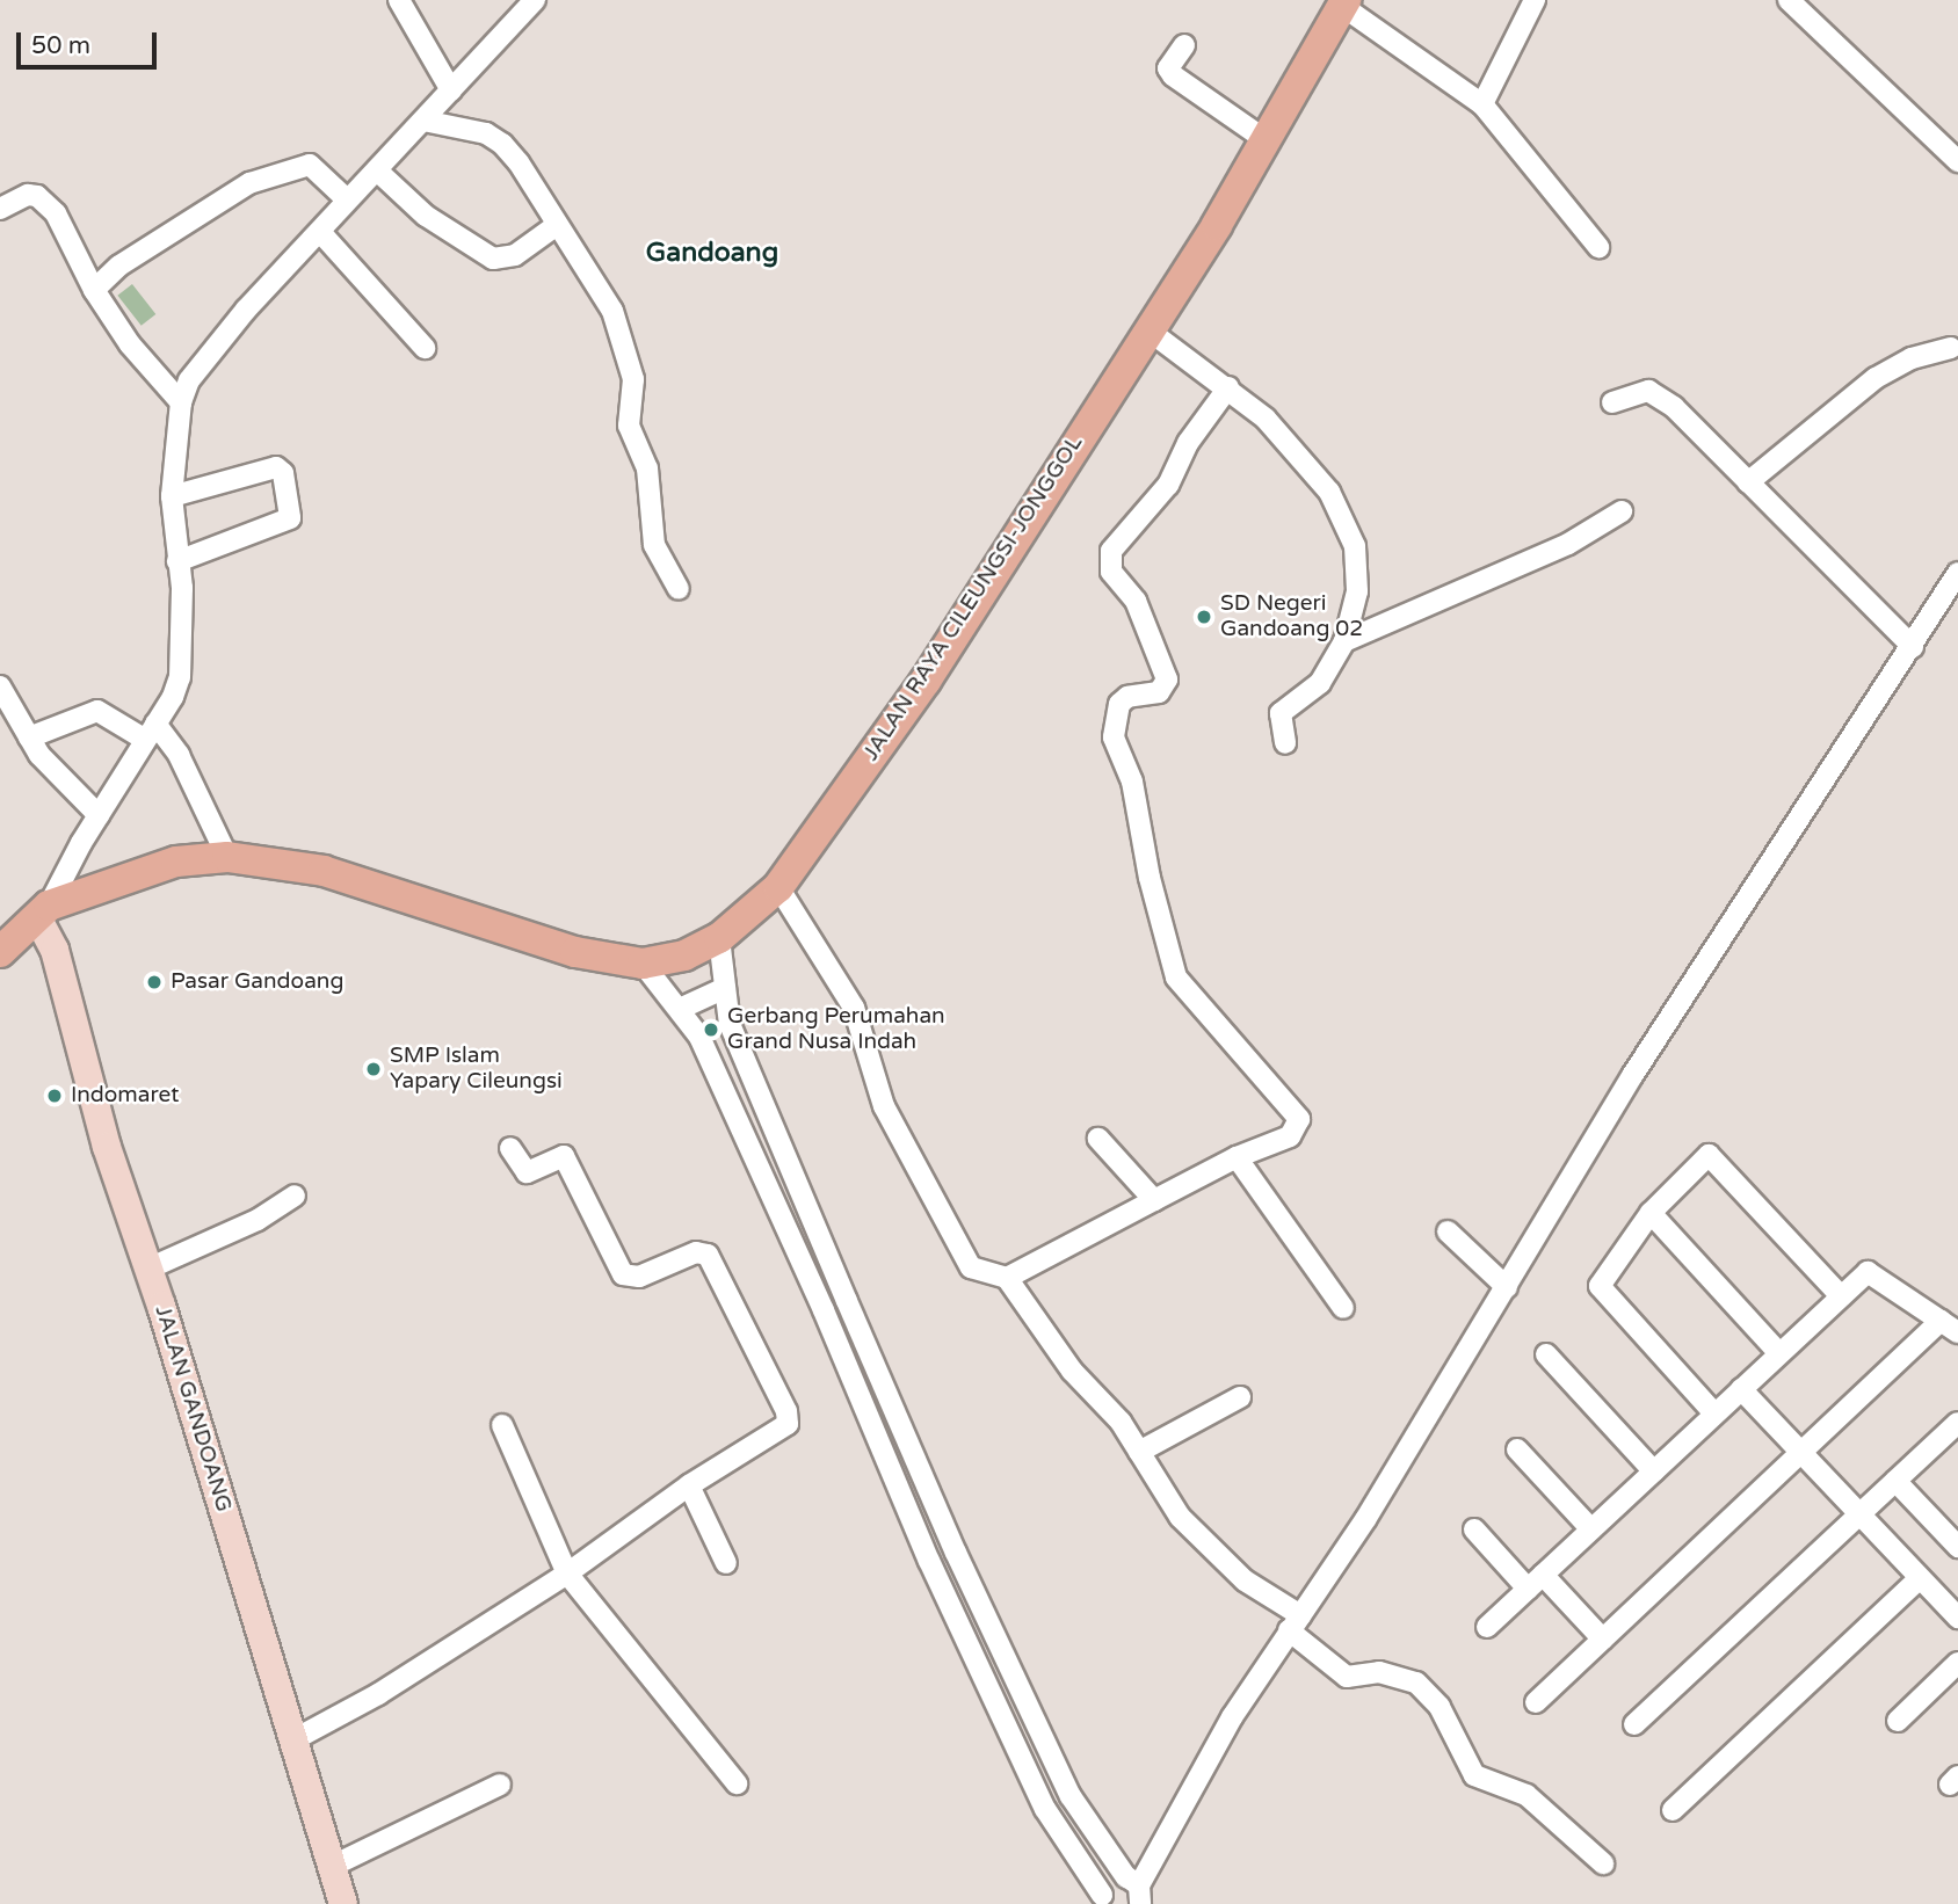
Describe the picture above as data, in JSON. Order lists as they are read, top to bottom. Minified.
{"streets":{"main road":["JALAN RAYA CILEUNGSI-JONGGOL"],"street":["JALAN GANDOANG"]},"crossings":[["JALAN RAYA CILEUNGSI-JONGGOL","JALAN GANDOANG"]],"districts":["Gandoang"],"places":["SD Negeri Gandoang 02","Pasar Gandoang","Gerbang Perumahan Grand Nusa Indah","SMP Islam Yapary Cileungsi","Indomaret"],"scale_bar":"50 m"}
